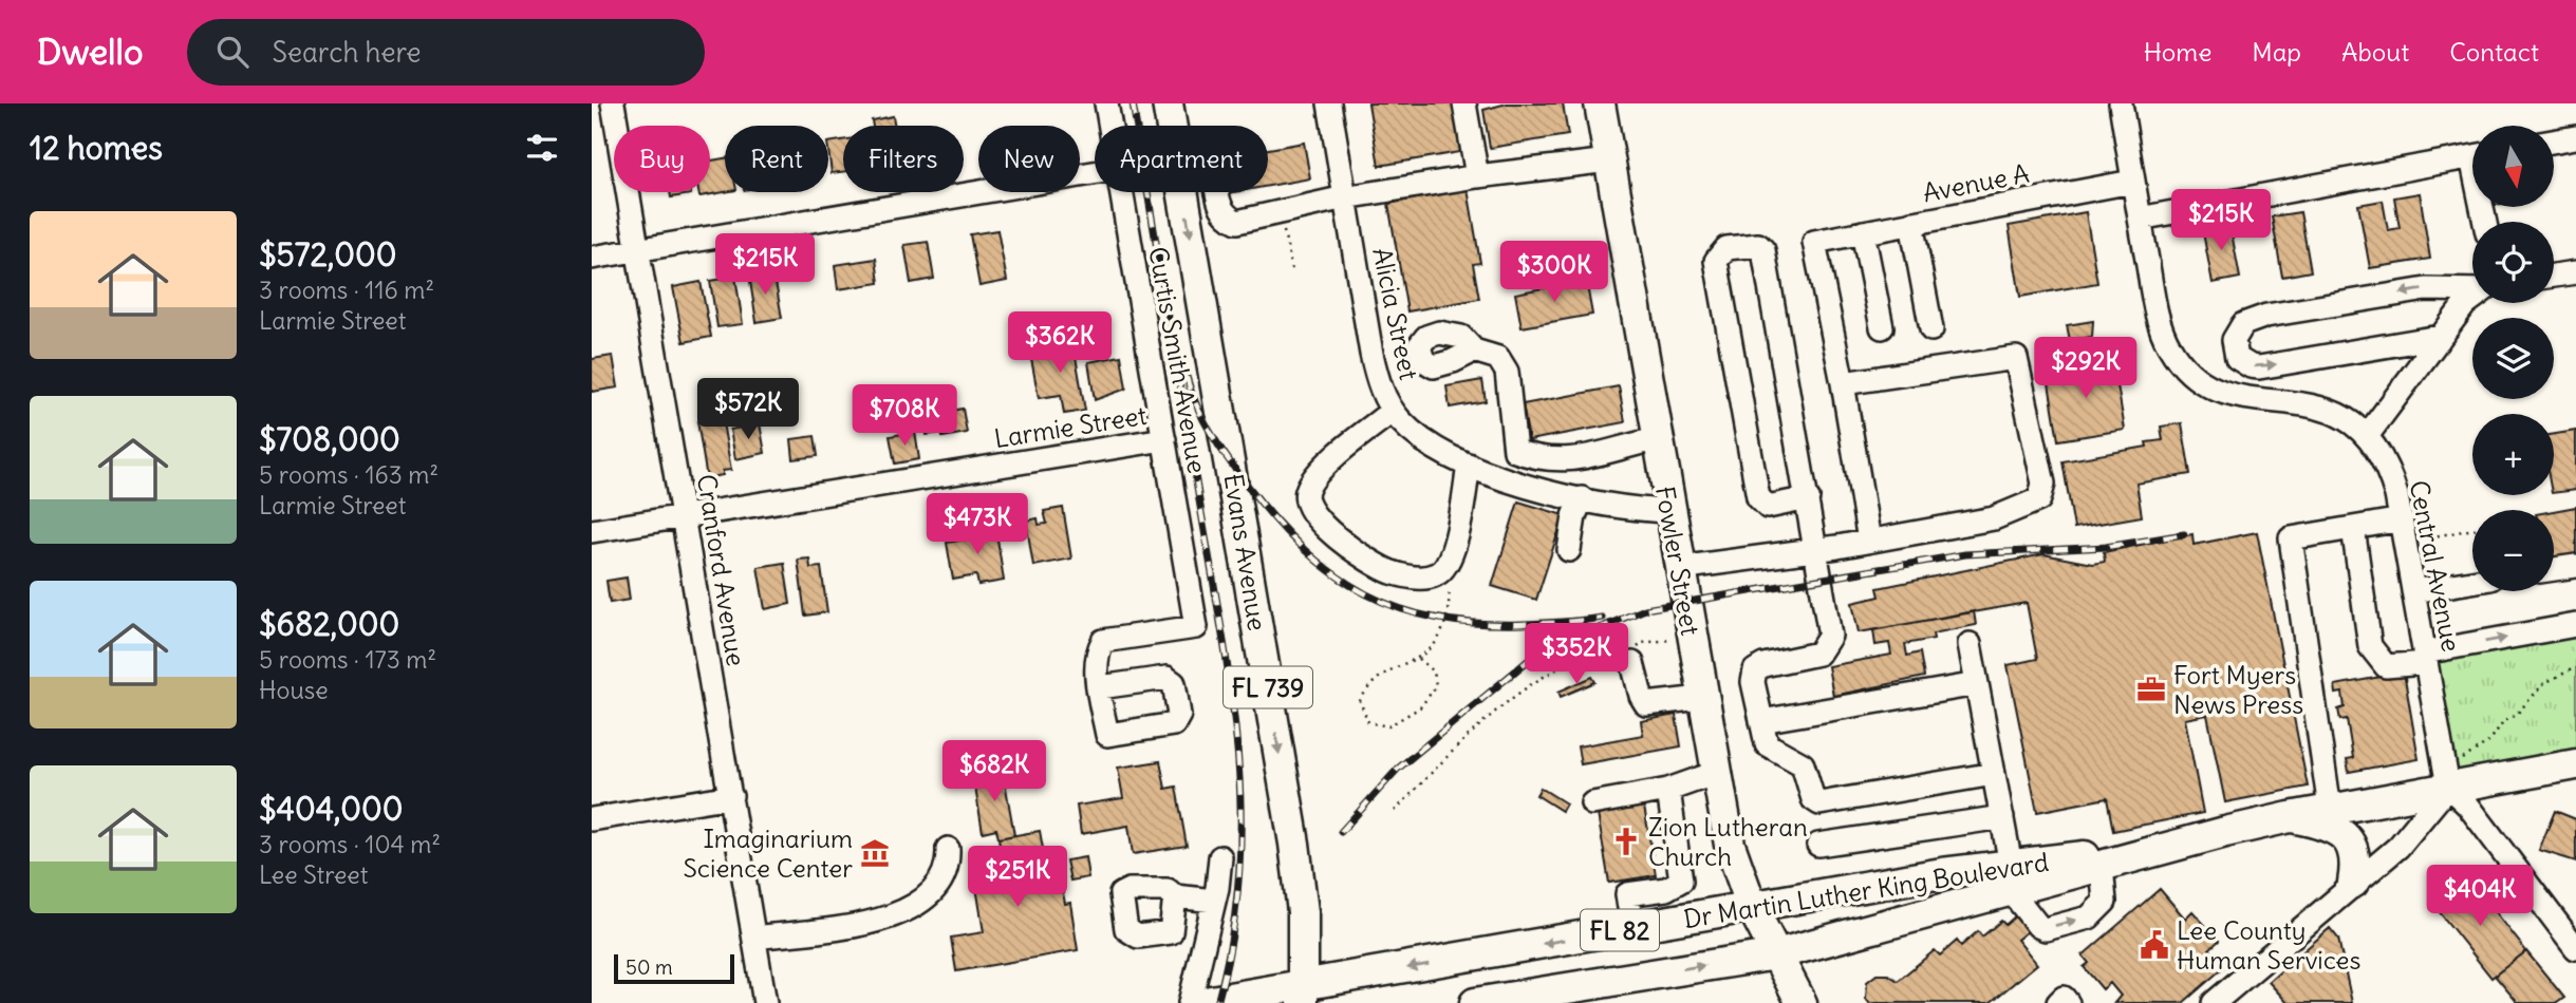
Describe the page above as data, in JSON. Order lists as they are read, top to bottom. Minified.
{"streets":{"main road":["Evans Avenue","Fowler Street","FL 739","Dr Martin Luther King Boulevard","FL 82"],"street":["Avenue A","Alicia Street","Curtis Smith Avenue","Larmie Street","Central Avenue","Cranford Avenue"]},"crossings":[["Avenue A","Central Avenue"],["Alicia Street","Fowler Street"],["Curtis Smith Avenue","Larmie Street"],["Larmie Street","Cranford Avenue"],["Evans Avenue","Dr Martin Luther King Boulevard"],["Evans Avenue","FL 82"],["Fowler Street","Dr Martin Luther King Boulevard"],["Fowler Street","FL 82"],["Central Avenue","Dr Martin Luther King Boulevard"],["Dr Martin Luther King Boulevard","FL 82"]],"one_way":["Evans Avenue"],"places":{"office":["Fort Myers News Press"],"church":["Zion Lutheran Church"],"museum":["Imaginarium Science Center"],"public building":["Lee County Human Services"]},"scale_bar":"50 m","north":"bottom","page":{"header":"Dwello","search":"Search here","nav":["Home","Map","About","Contact"],"heading":"12 homes","map_buttons":["+","−"],"chip":["Buy","Rent","Filters","New","Apartment"],"price":["$215K","$215K","$300K","$362K","$292K","$572K","$708K","$473K","$352K","$682K","$251K","$404K"],"list":[{"name":"$572,000","note":"3 rooms · 116 m² · Larmie Street"},{"name":"$708,000","note":"5 rooms · 163 m² · Larmie Street"},{"name":"$682,000","note":"5 rooms · 173 m² · House"},{"name":"$404,000","note":"3 rooms · 104 m² · Lee Street"}],"scale":"50 m"}}
